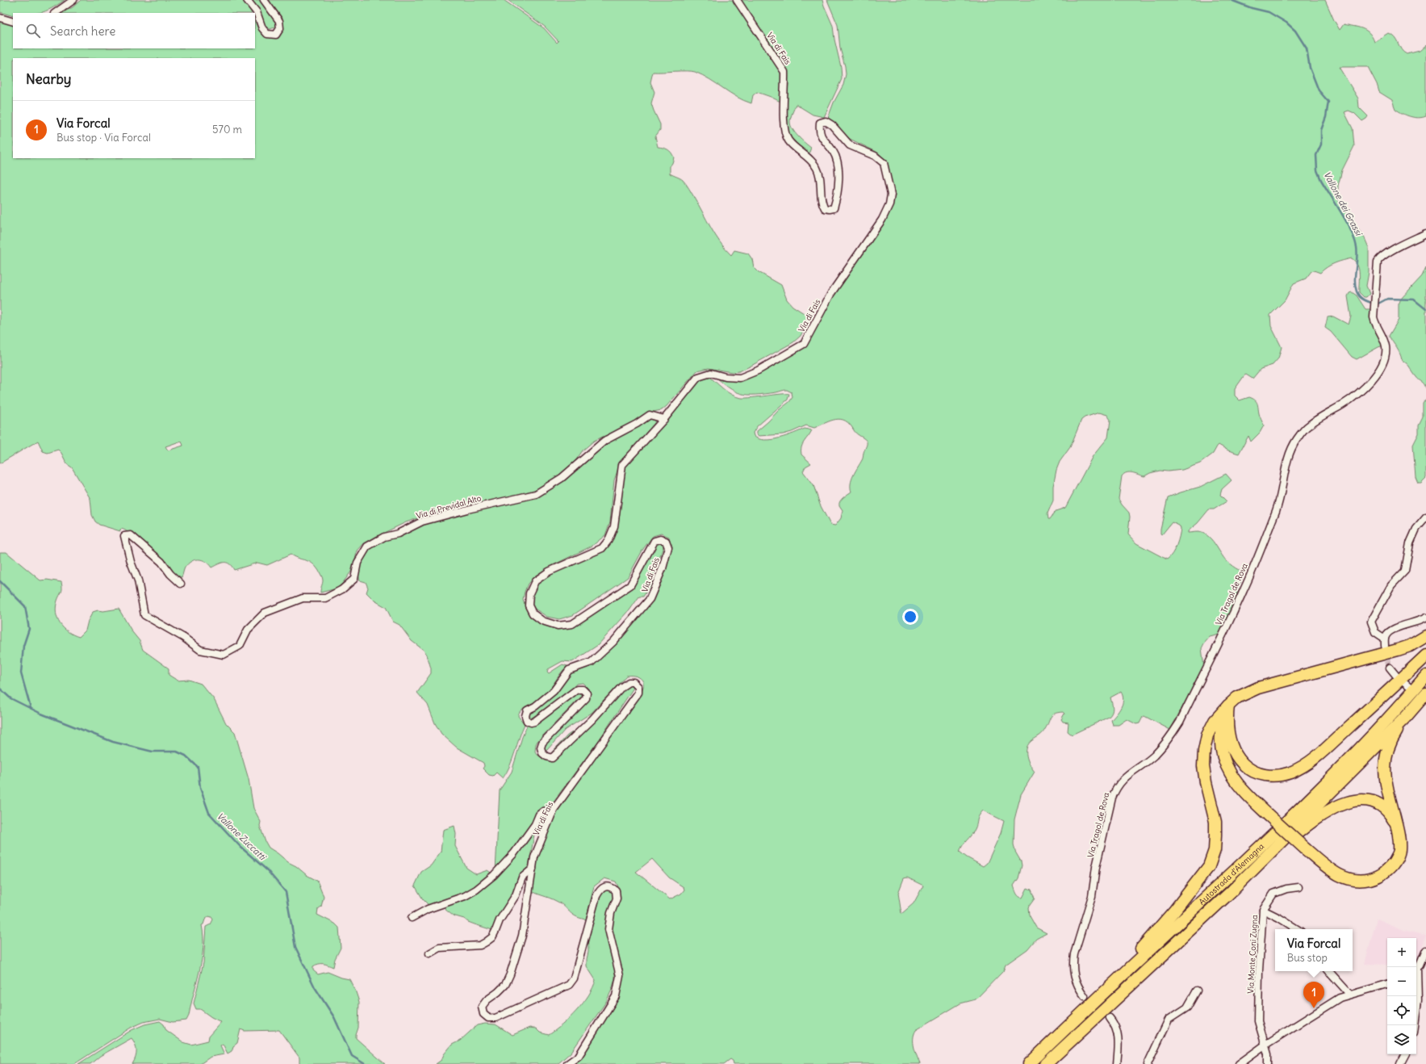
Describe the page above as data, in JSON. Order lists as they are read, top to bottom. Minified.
{"streets":{"highway":["Autostrada d'Alemagna"],"street":["Via di Fais","Via di Previdal Alto","Via Tragol de Rova","Via Monte Coni Zugna"]},"crossings":[["Via di Fais","Via di Previdal Alto"]],"water":["Vallone dei Grassi","Vallone Zuccatti"],"page":{"search":"Search here","heading":"Nearby","list":[{"mark":"1","name":"Via Forcal","note":"Bus stop · Via Forcal","value":"570 m"}],"popup":["Via Forcal","Bus stop"],"map_buttons":["+","−"],"pins":"1"}}
